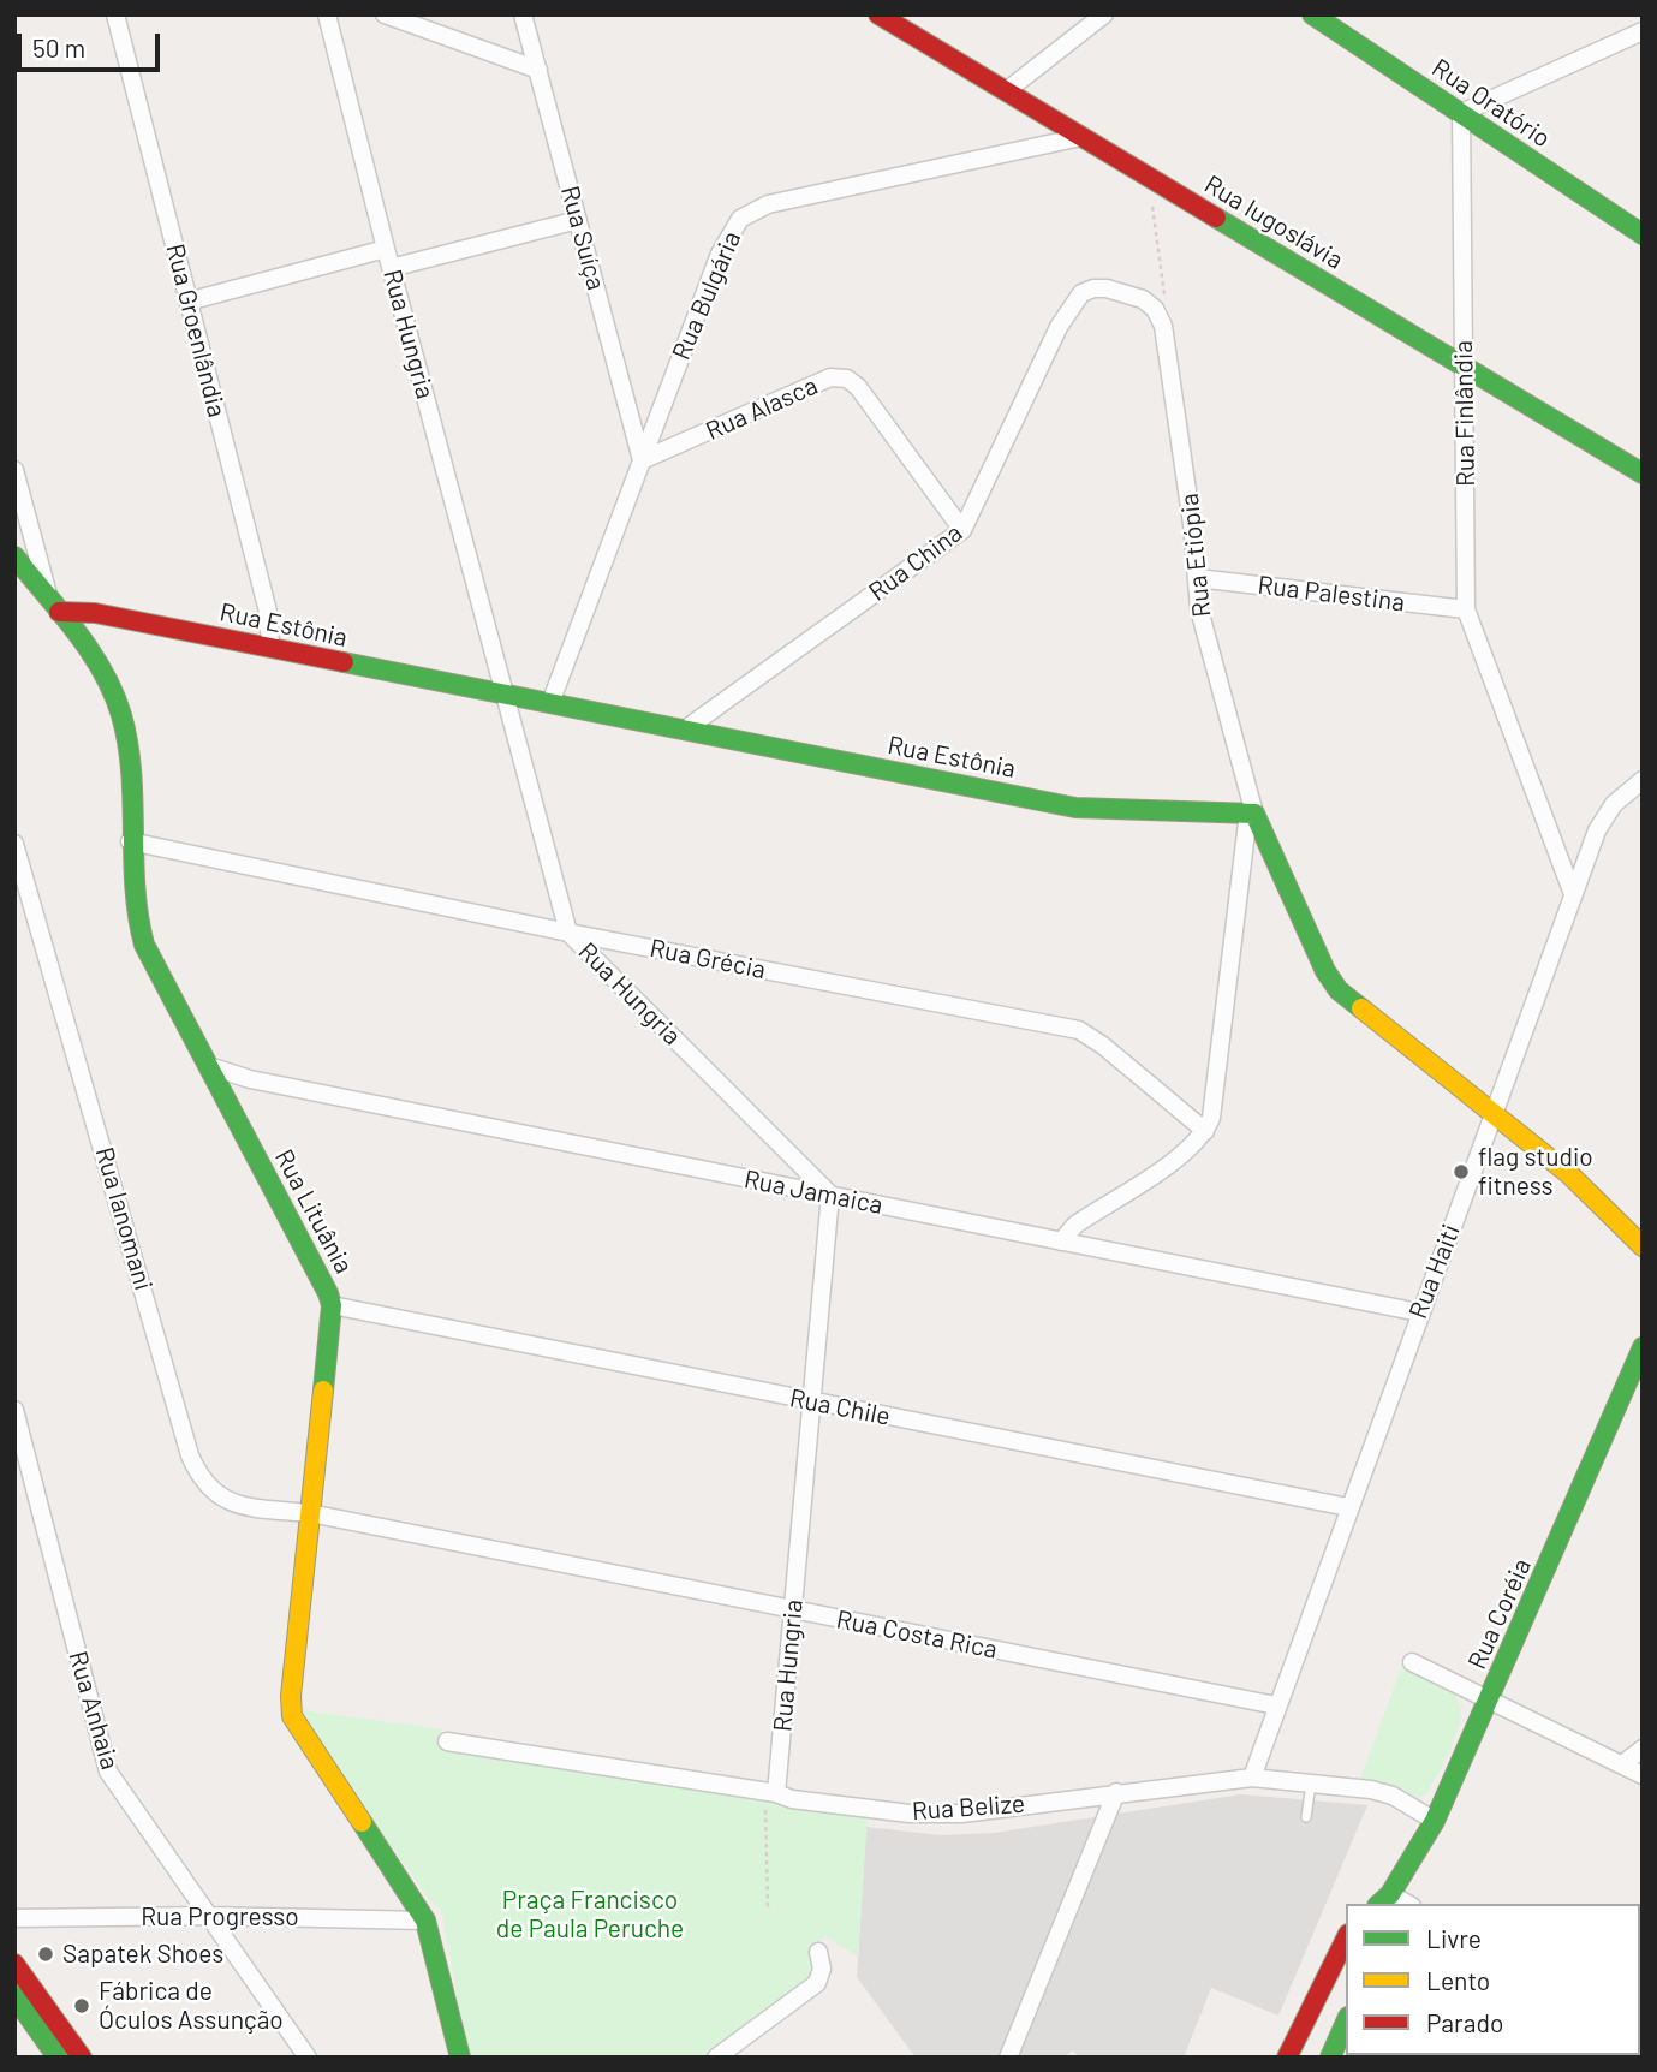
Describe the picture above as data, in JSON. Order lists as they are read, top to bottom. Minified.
{"streets":{"street":["Rua Oratório","Rua Iugoslávia","Rua Suíça","Rua Bulgária","Rua Groenlândia","Rua Hungria","Rua Alasca","Rua Finlândia","Rua Etiópia","Rua China","Rua Palestina","Rua Estônia","Rua Grécia","Rua Jamaica","Rua Lituânia","Rua Ianomani","Rua Haiti","Rua Chile","Rua Coréia","Rua Costa Rica","Rua Anhaia","Rua Belize","Rua Progresso"]},"crossings":[["Rua Oratório","Rua Finlândia"],["Rua Iugoslávia","Rua Bulgária"],["Rua Iugoslávia","Rua Finlândia"],["Rua Suíça","Rua Bulgária"],["Rua Suíça","Rua Alasca"],["Rua Bulgária","Rua Alasca"],["Rua Bulgária","Rua Estônia"],["Rua Groenlândia","Rua Estônia"],["Rua Hungria","Rua Estônia"],["Rua Hungria","Rua Grécia"],["Rua Hungria","Rua Jamaica"],["Rua Hungria","Rua Chile"],["Rua Hungria","Rua Costa Rica"],["Rua Hungria","Rua Belize"],["Rua Alasca","Rua China"],["Rua Finlândia","Rua Palestina"],["Rua Finlândia","Rua Haiti"],["Rua Etiópia","Rua China"],["Rua Etiópia","Rua Palestina"],["Rua Etiópia","Rua Estônia"],["Rua Etiópia","Rua Grécia"],["Rua China","Rua Estônia"],["Rua Estônia","Rua Lituânia"],["Rua Grécia","Rua Lituânia"],["Rua Jamaica","Rua Lituânia"],["Rua Jamaica","Rua Haiti"],["Rua Lituânia","Rua Ianomani"],["Rua Lituânia","Rua Chile"],["Rua Lituânia","Rua Costa Rica"],["Rua Lituânia","Rua Progresso"],["Rua Ianomani","Rua Costa Rica"],["Rua Haiti","Rua Chile"],["Rua Haiti","Rua Costa Rica"],["Rua Haiti","Rua Belize"],["Rua Coréia","Rua Belize"],["Rua Anhaia","Rua Progresso"]],"parks":["Praça Francisco de Paula Peruche"],"places":["flag studio fitness","Sapatek Shoes","Fábrica de Óculos Assunção"],"legend":["Livre","Lento","Parado"],"scale_bar":"50 m"}
